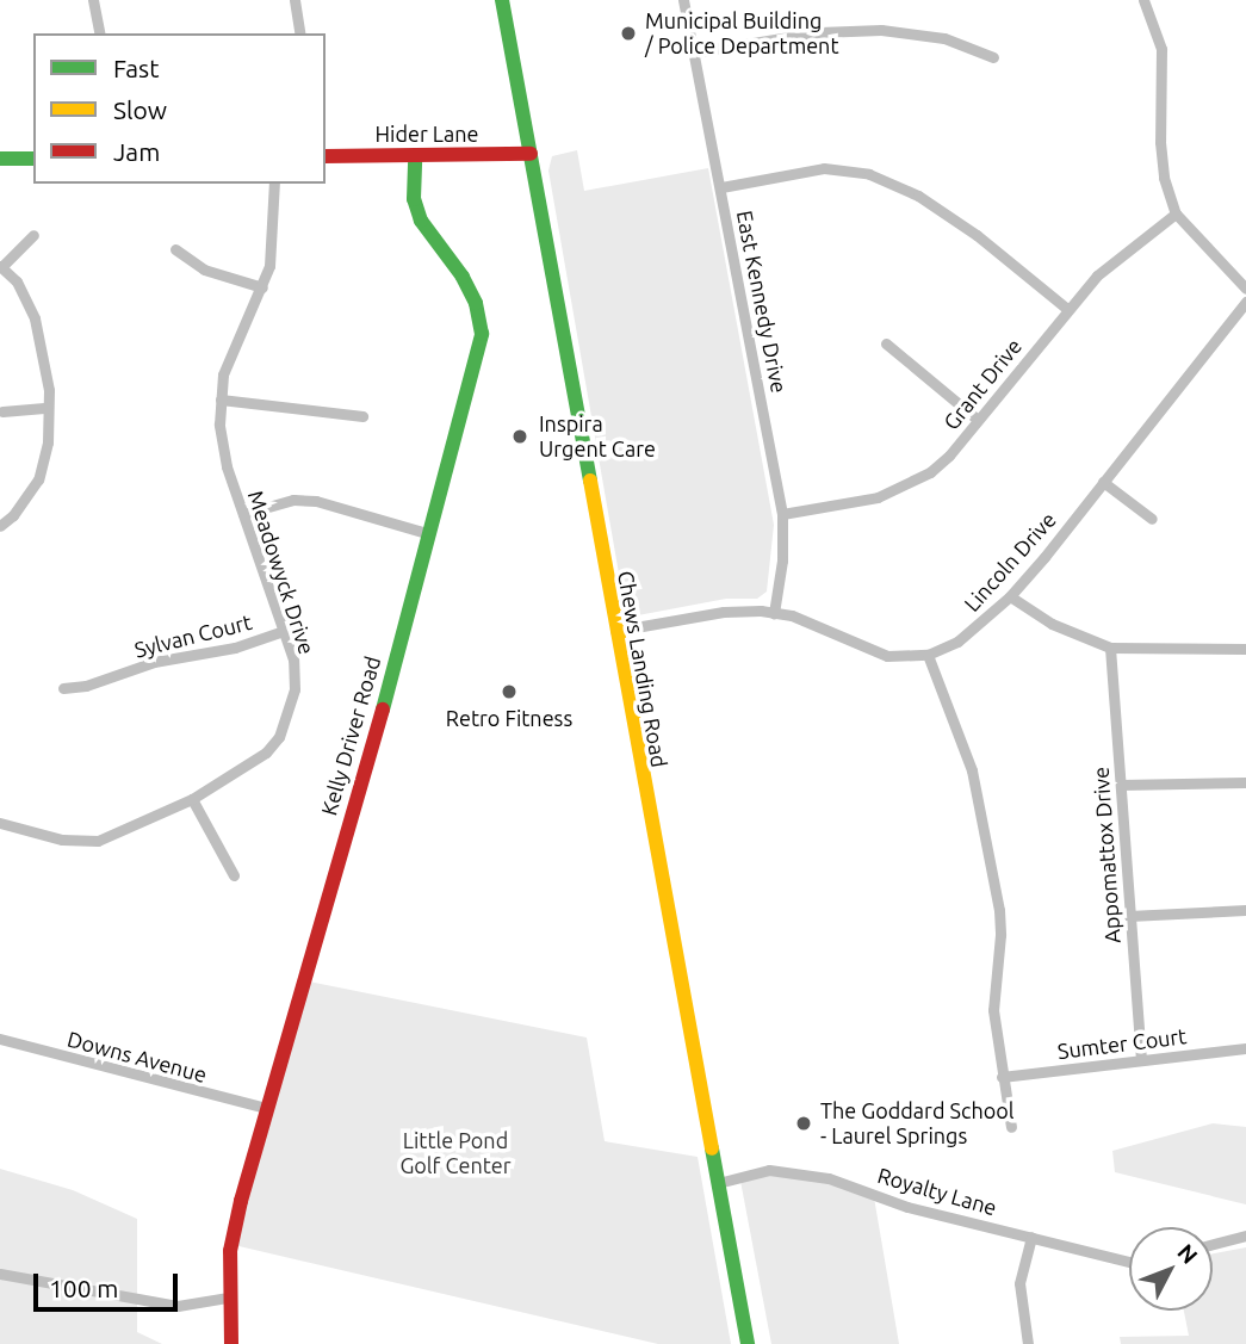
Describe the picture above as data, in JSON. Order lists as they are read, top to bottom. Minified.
{"streets":{"street":["Hider Lane","East Kennedy Drive","Grant Drive","Lincoln Drive","Meadowyck Drive","Sylvan Court","Chews Landing Road","Kelly Driver Road","Appomattox Drive","Sumter Court","Downs Avenue","Royalty Lane"]},"crossings":[["Hider Lane","Chews Landing Road"],["Hider Lane","Kelly Driver Road"],["East Kennedy Drive","Grant Drive"],["East Kennedy Drive","Lincoln Drive"],["Lincoln Drive","Chews Landing Road"],["Meadowyck Drive","Sylvan Court"],["Chews Landing Road","Royalty Lane"],["Kelly Driver Road","Downs Avenue"],["Appomattox Drive","Sumter Court"]],"parks":["Little Pond Golf Center"],"places":["Municipal Building / Police Department","Inspira Urgent Care","Retro Fitness","The Goddard School - Laurel Springs"],"legend":["Fast","Slow","Jam"],"scale_bar":"100 m","north":"top right"}
